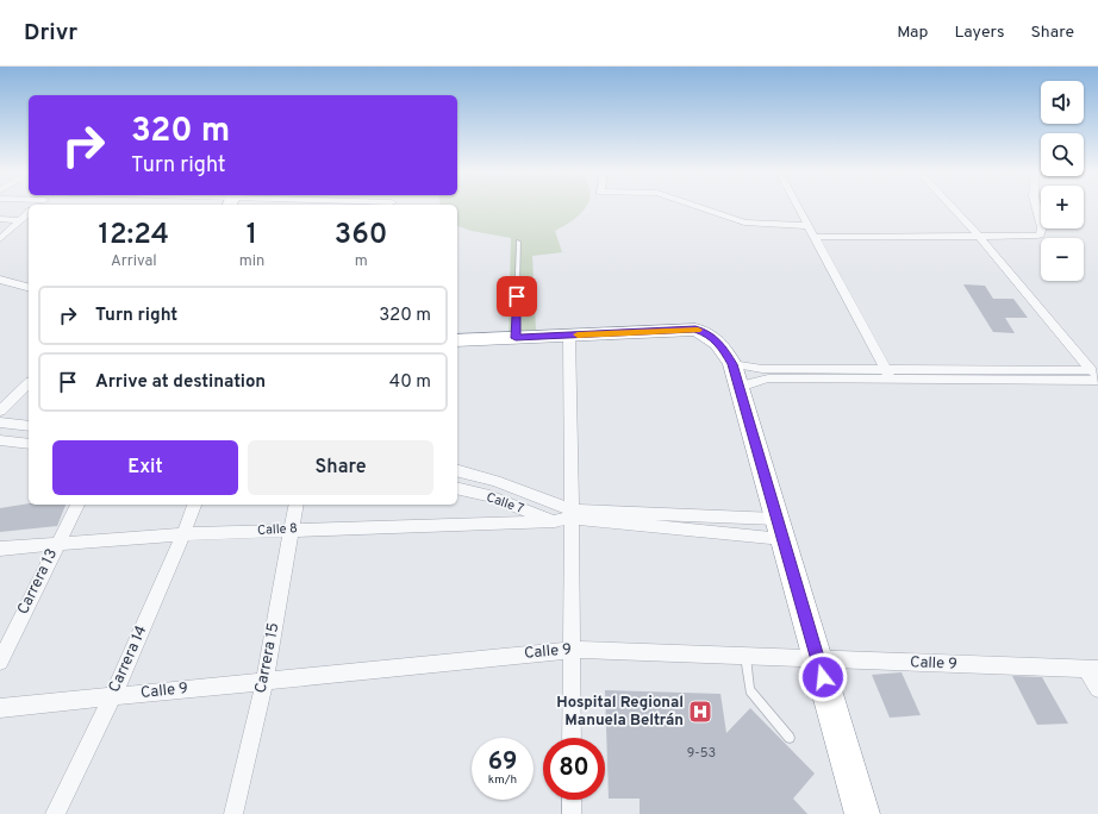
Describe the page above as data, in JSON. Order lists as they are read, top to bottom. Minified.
{"streets":{"street":["Calle 7","Calle 8","Carrera 13","Calle 9","Carrera 15","Carrera 14"]},"crossings":[["Calle 7","Calle 8"],["Calle 8","Carrera 13"],["Calle 8","Carrera 15"],["Calle 8","Carrera 14"],["Calle 9","Carrera 15"],["Calle 9","Carrera 14"]],"places":{"hospital":["Hospital Regional Manuela Beltrán"]},"house_numbers":["9-53"],"page":{"header":"Drivr","nav":["Map","Layers","Share"],"map_buttons":["+","−"],"turn":["320 m","Turn right"],"eta":["12:24","Arrival","1","min","360","m"],"list":[{"name":"Turn right","value":"320 m"},{"name":"Arrive at destination","value":"40 m"}],"buttons":["Exit","Share"],"speed":"69 km/h","limit":"80"}}
